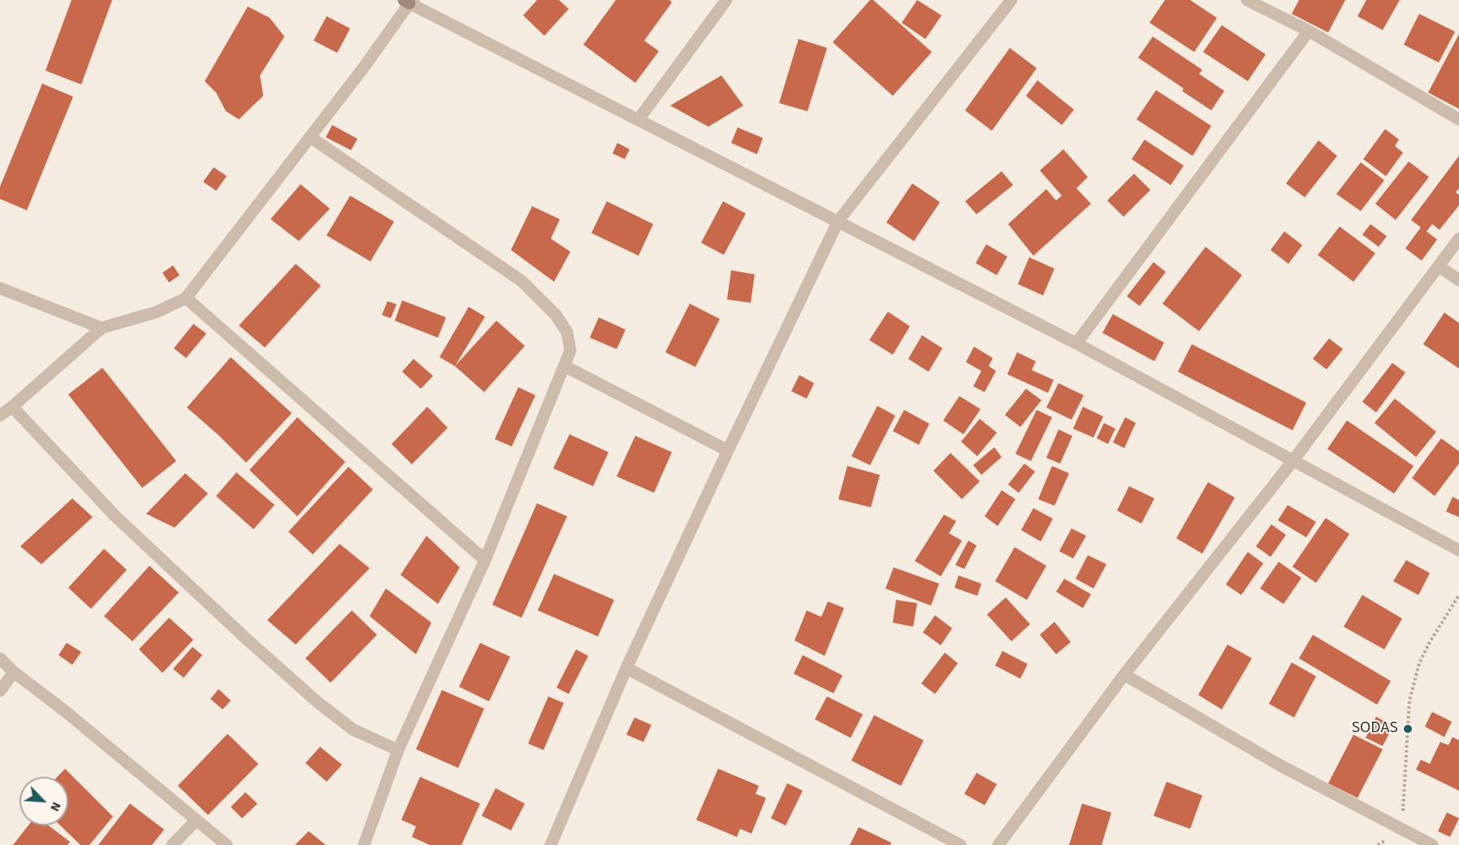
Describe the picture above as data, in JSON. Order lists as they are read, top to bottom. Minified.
{"places":["SODAS"],"north":"bottom right"}
